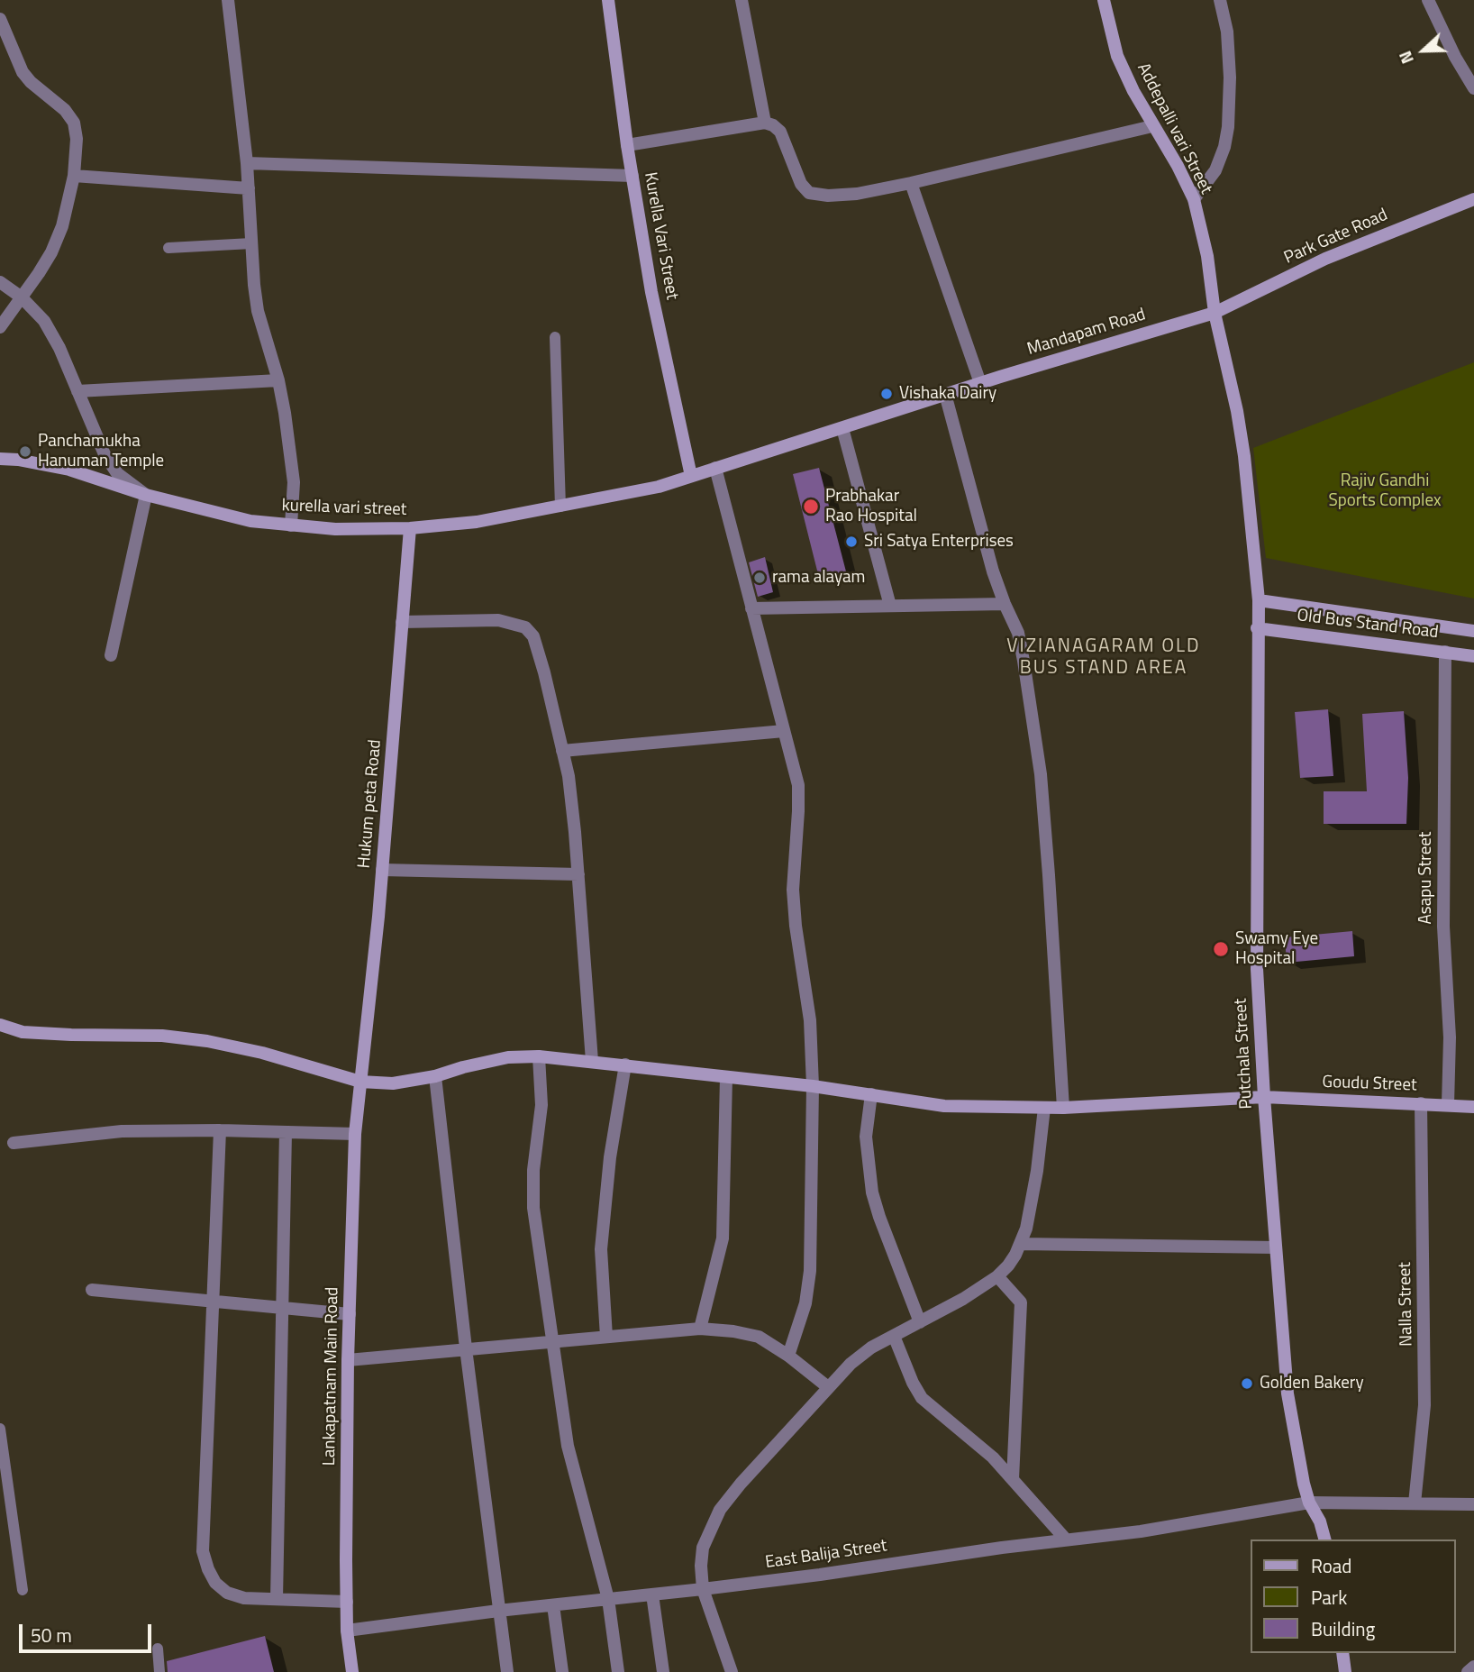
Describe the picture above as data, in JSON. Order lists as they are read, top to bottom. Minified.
{"streets":{"street":["Addepalli vari Street","Kurella Vari Street","Park Gate Road","Mandapam Road","kurella vari street","Old Bus Stand Road","Hukum peta Road","Asapu Street","Putchala Street","Goudu Street","Nalla Street","Lankapatnam Main Road","East Balija Street"]},"crossings":[["Addepalli vari Street","Park Gate Road"],["Addepalli vari Street","Mandapam Road"],["Kurella Vari Street","Mandapam Road"],["Kurella Vari Street","kurella vari street"],["Park Gate Road","Mandapam Road"],["Mandapam Road","kurella vari street"],["kurella vari street","Hukum peta Road"],["Old Bus Stand Road","Asapu Street"],["Old Bus Stand Road","Putchala Street"],["Hukum peta Road","Goudu Street"],["Hukum peta Road","Lankapatnam Main Road"],["Asapu Street","Goudu Street"],["Putchala Street","Goudu Street"],["Putchala Street","East Balija Street"],["Goudu Street","Nalla Street"],["Goudu Street","Lankapatnam Main Road"],["Nalla Street","East Balija Street"],["Lankapatnam Main Road","East Balija Street"]],"districts":["VIZIANAGARAM OLD BUS STAND AREA"],"parks":["Rajiv Gandhi Sports Complex"],"places":["Vishaka Dairy","Panchamukha Hanuman Temple","Prabhakar Rao Hospital","Sri Satya Enterprises","rama alayam","Swamy Eye Hospital","Golden Bakery"],"legend":["Road","Park","Building"],"scale_bar":"50 m","north":"left"}
